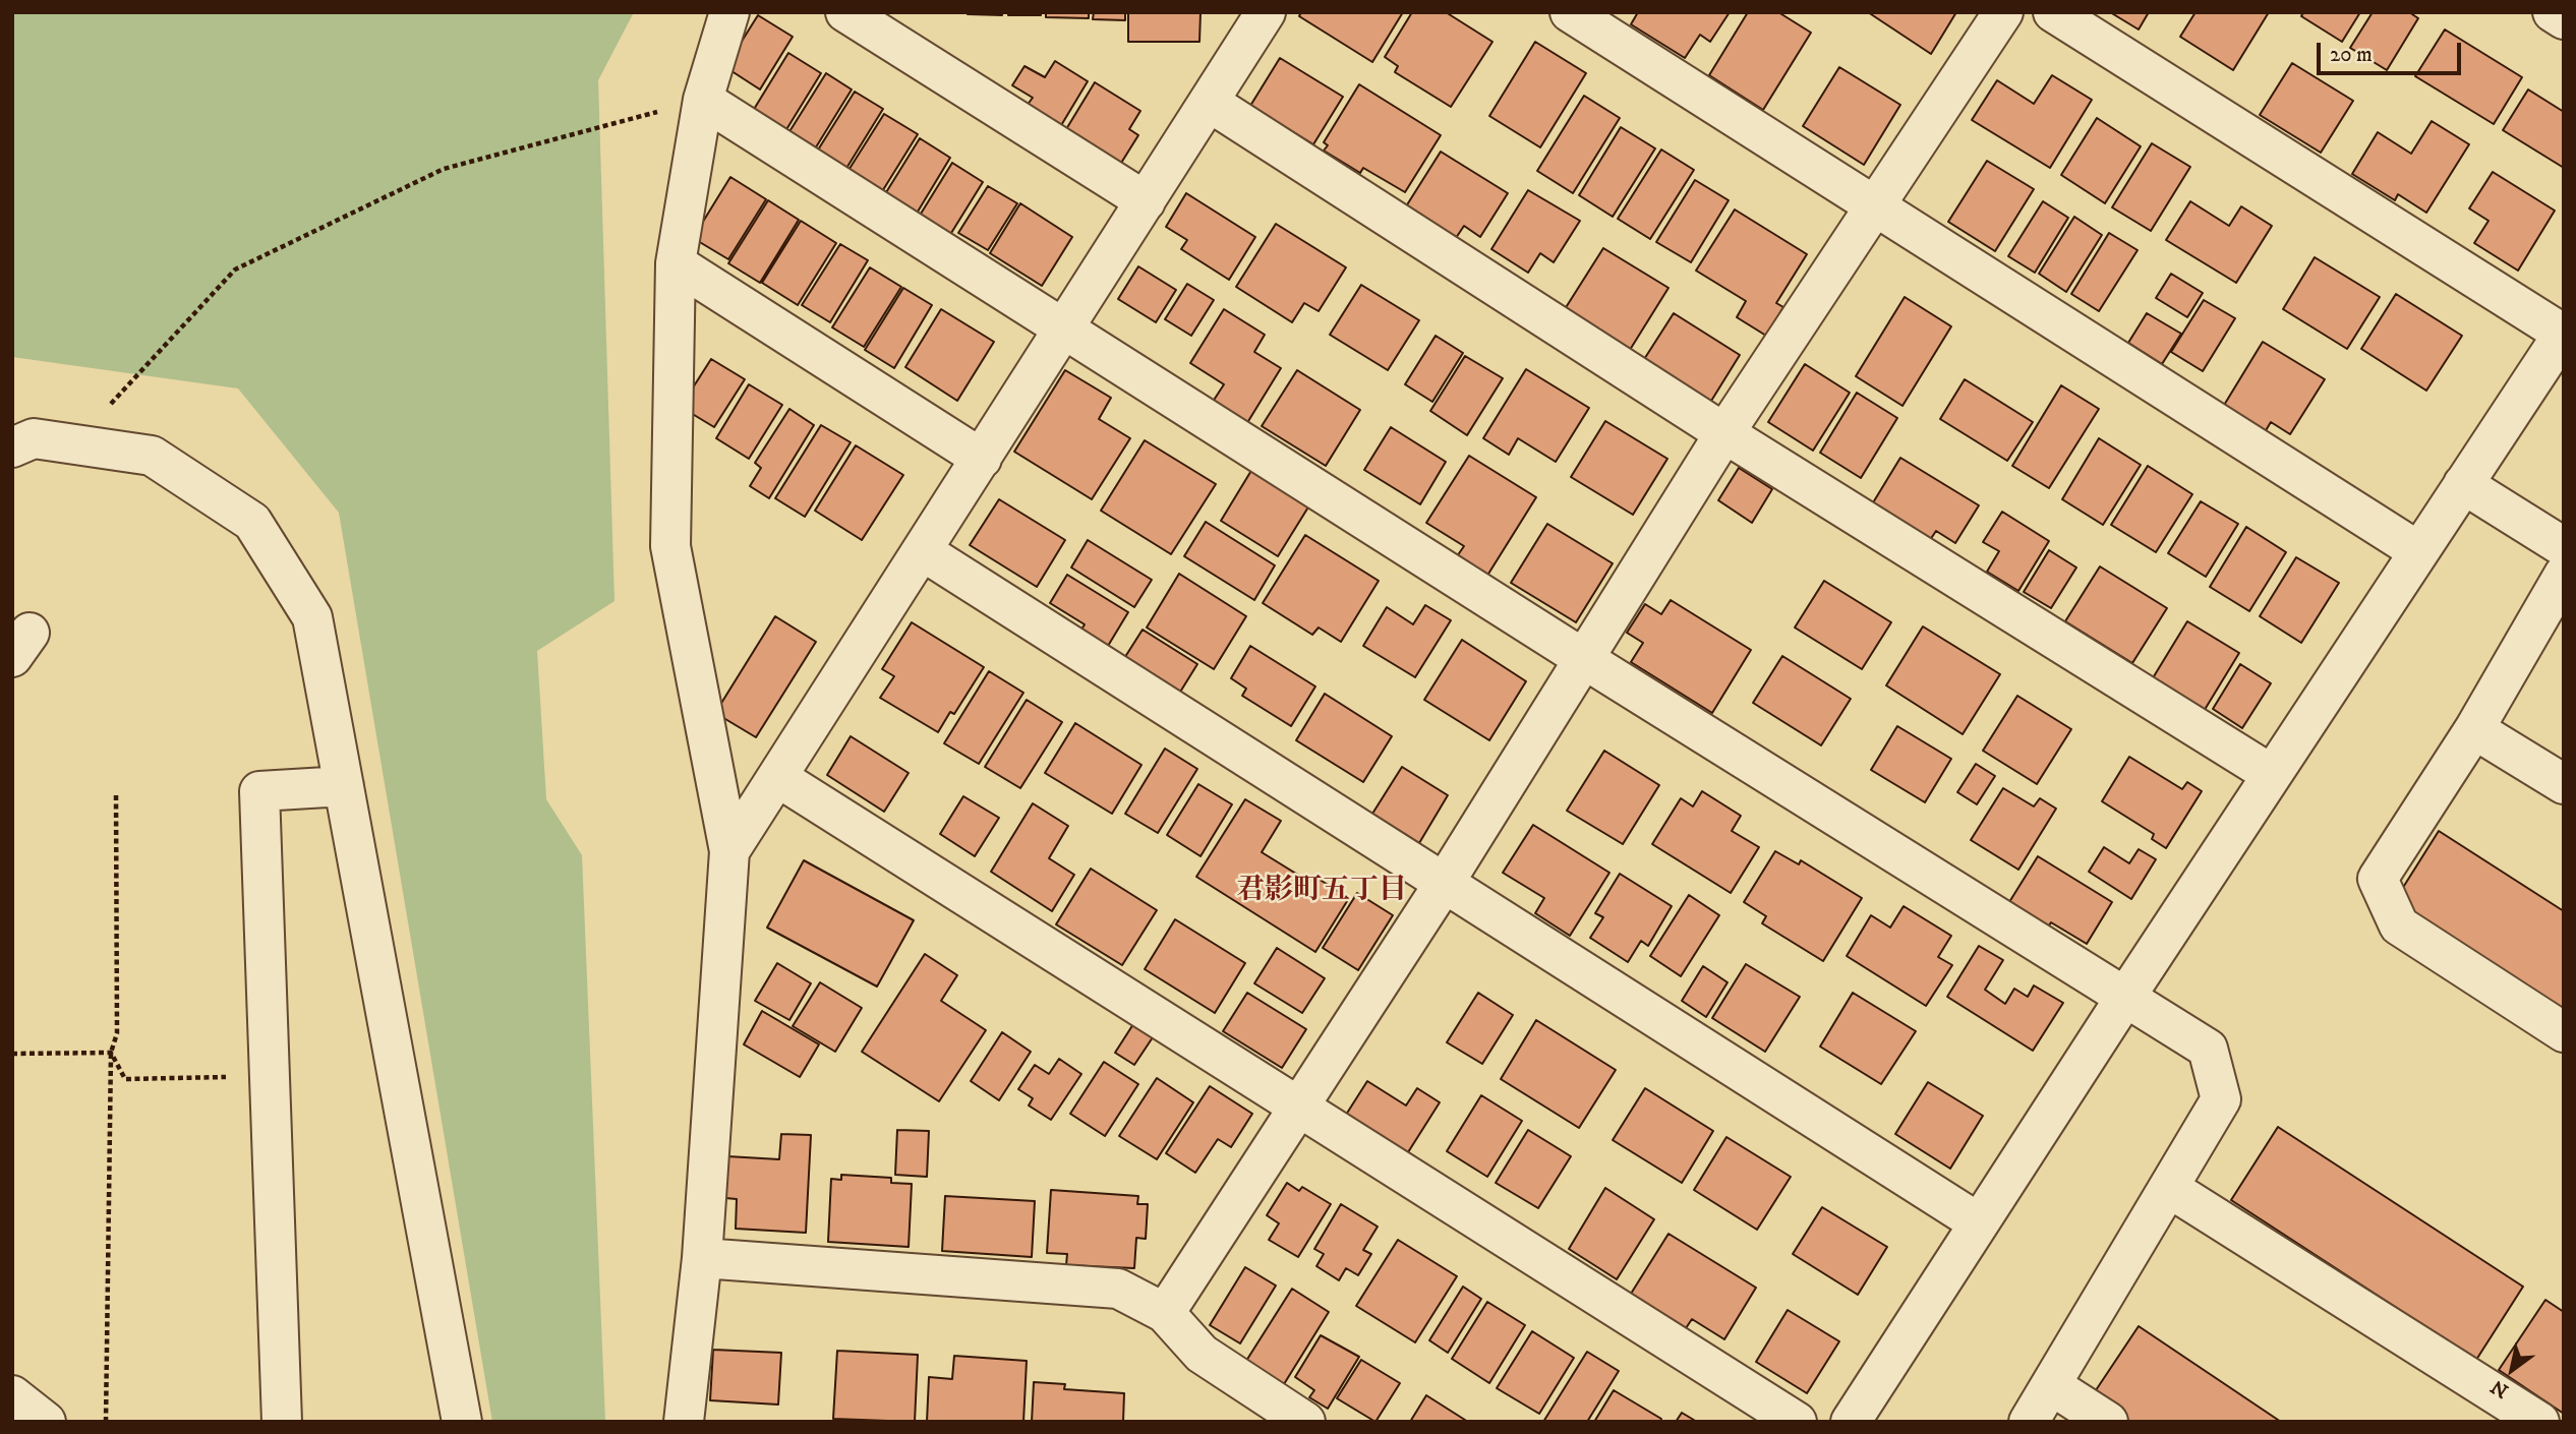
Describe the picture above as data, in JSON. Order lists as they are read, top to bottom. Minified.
{"districts":["君影町五丁目"],"scale_bar":"20 m","north":"bottom left"}
